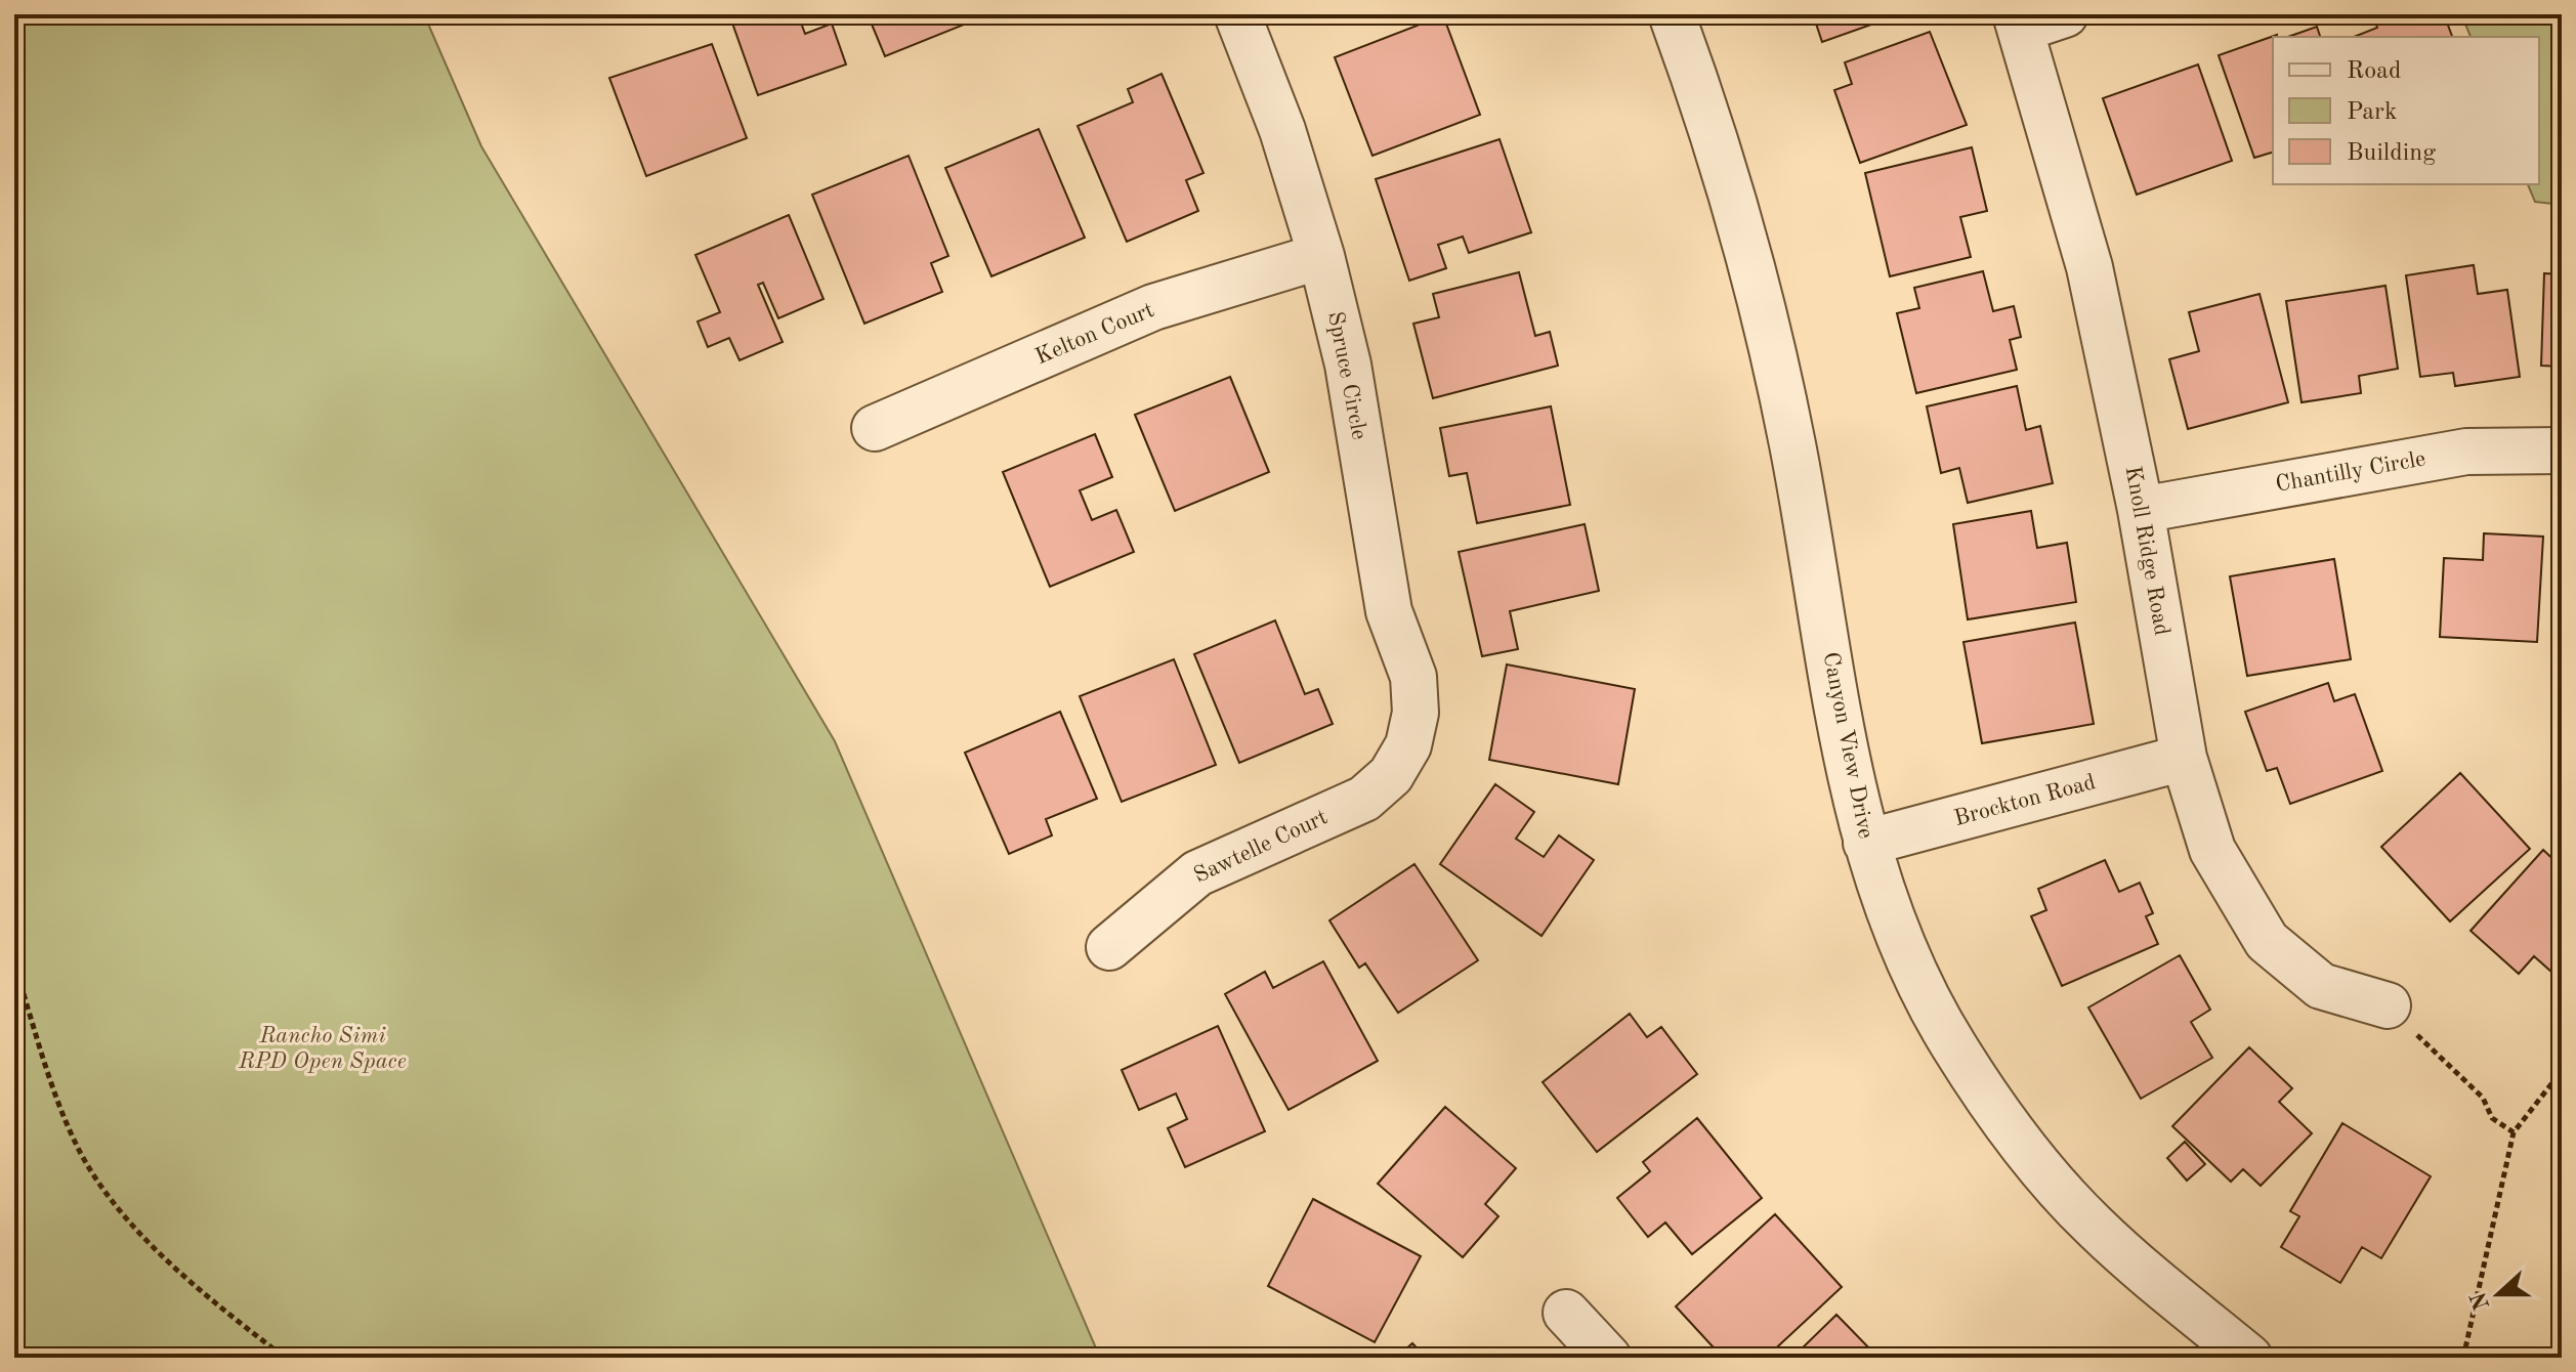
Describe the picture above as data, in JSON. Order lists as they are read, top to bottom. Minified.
{"streets":{"street":["Kelton Court","Spruce Circle","Chantilly Circle","Knoll Ridge Road","Canyon View Drive","Brockton Road","Sawtelle Court"]},"crossings":[["Kelton Court","Spruce Circle"],["Spruce Circle","Sawtelle Court"],["Chantilly Circle","Knoll Ridge Road"],["Knoll Ridge Road","Brockton Road"],["Canyon View Drive","Brockton Road"]],"parks":["Rancho Simi RPD Open Space"],"legend":["Road","Park","Building"],"north":"left"}
